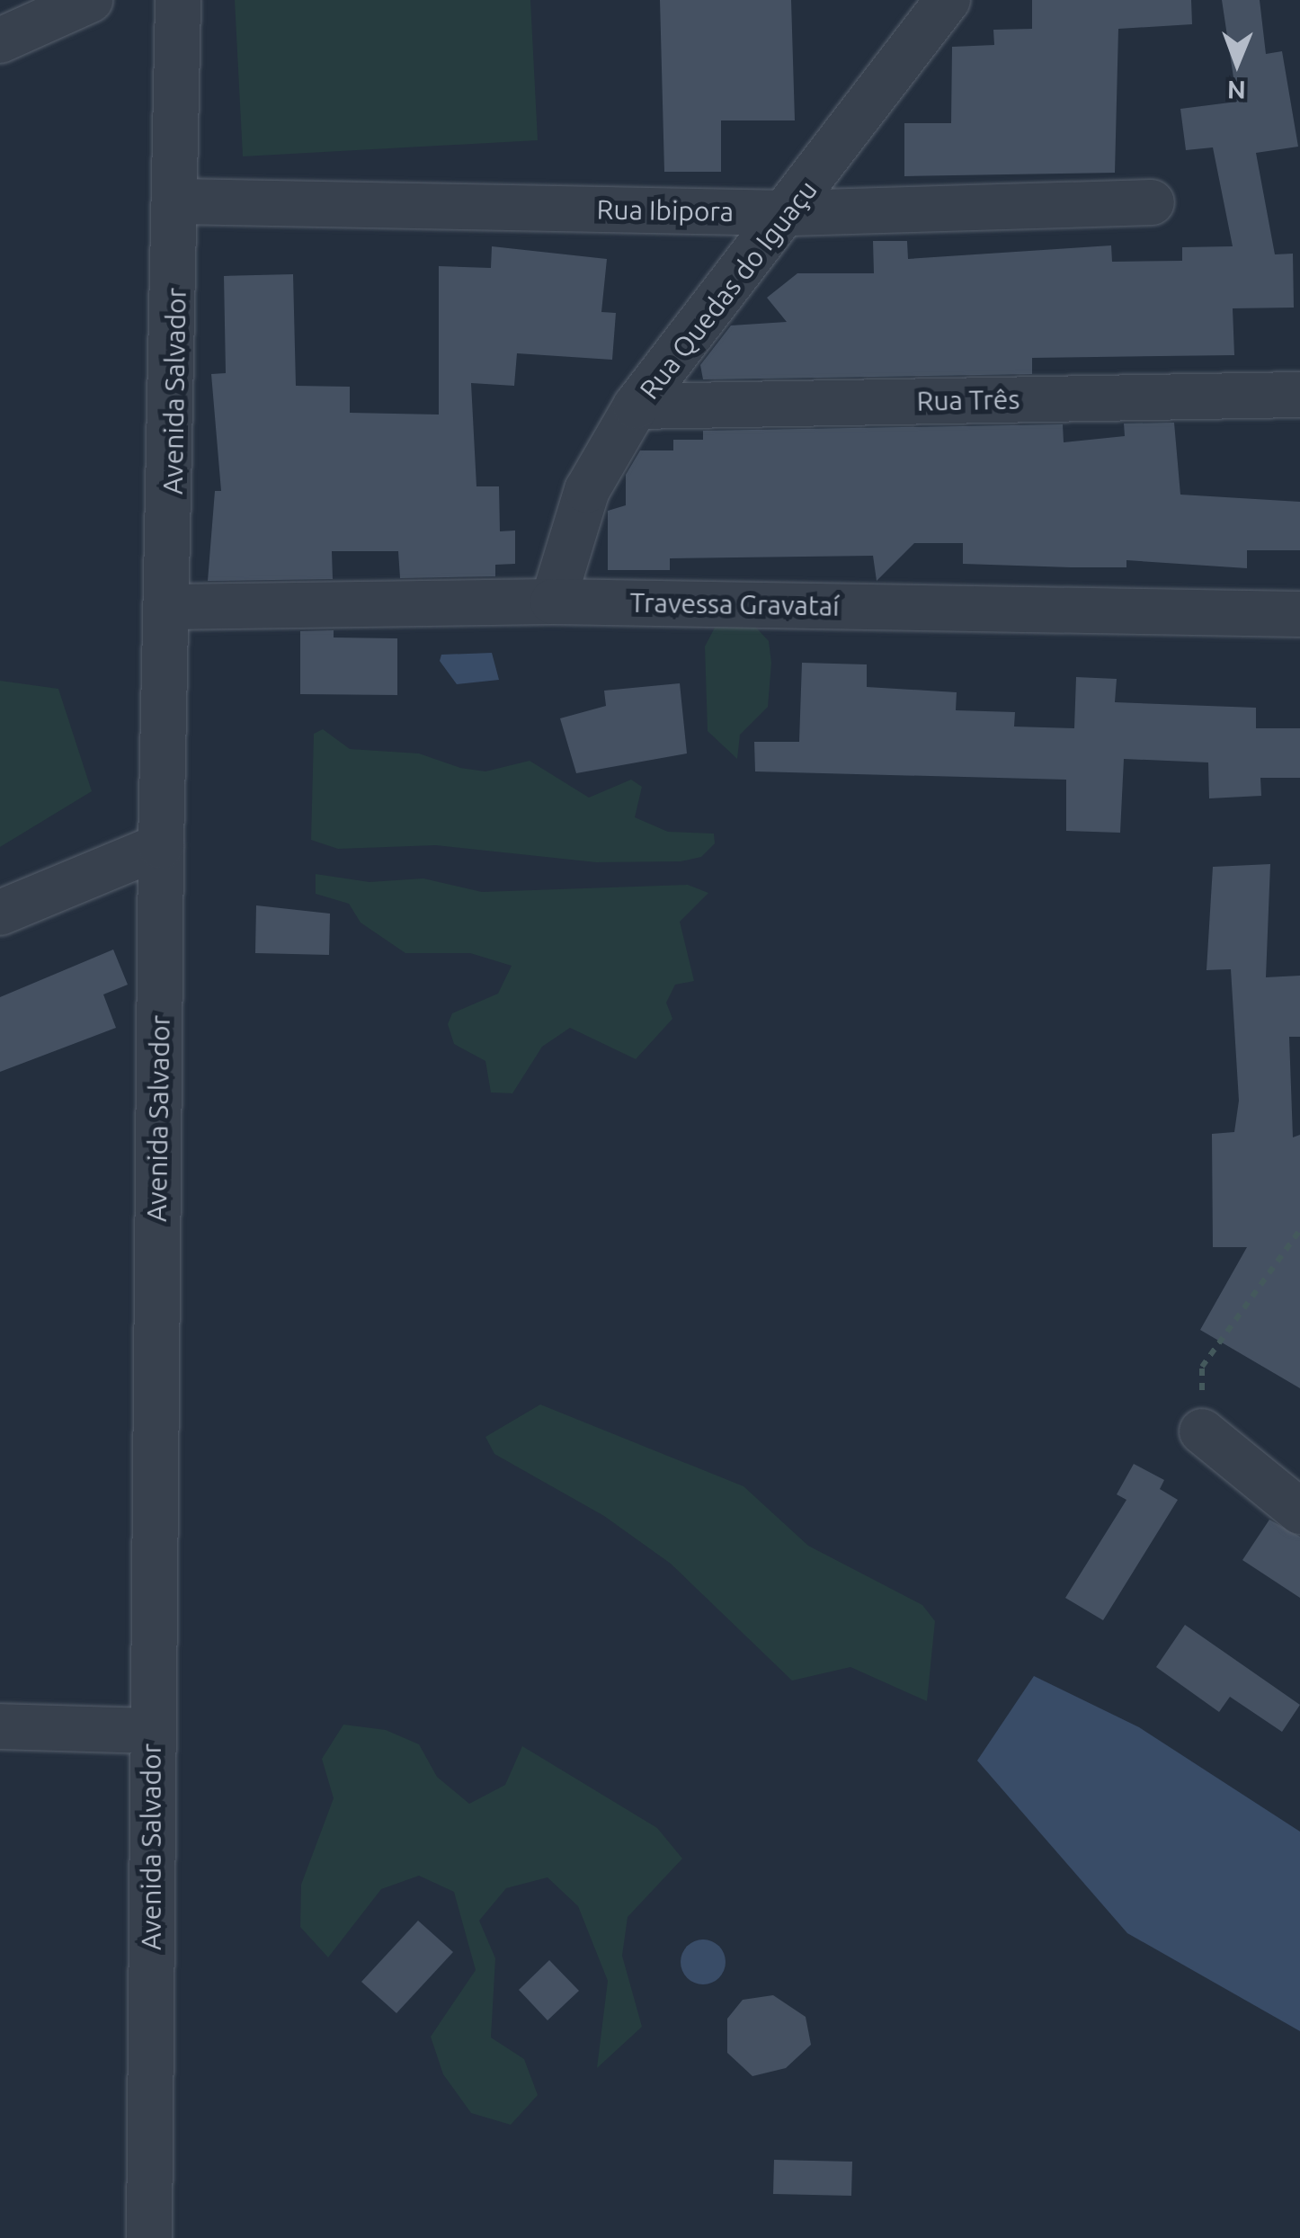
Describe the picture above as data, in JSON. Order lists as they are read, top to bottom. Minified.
{"streets":{"street":["Rua Ibipora","Rua Quedas do Iguaçu","Avenida Salvador","Rua Três","Travessa Gravataí"]},"crossings":[["Rua Ibipora","Rua Quedas do Iguaçu"],["Rua Ibipora","Avenida Salvador"],["Rua Quedas do Iguaçu","Rua Três"],["Rua Quedas do Iguaçu","Travessa Gravataí"],["Avenida Salvador","Travessa Gravataí"]],"north":"bottom"}
